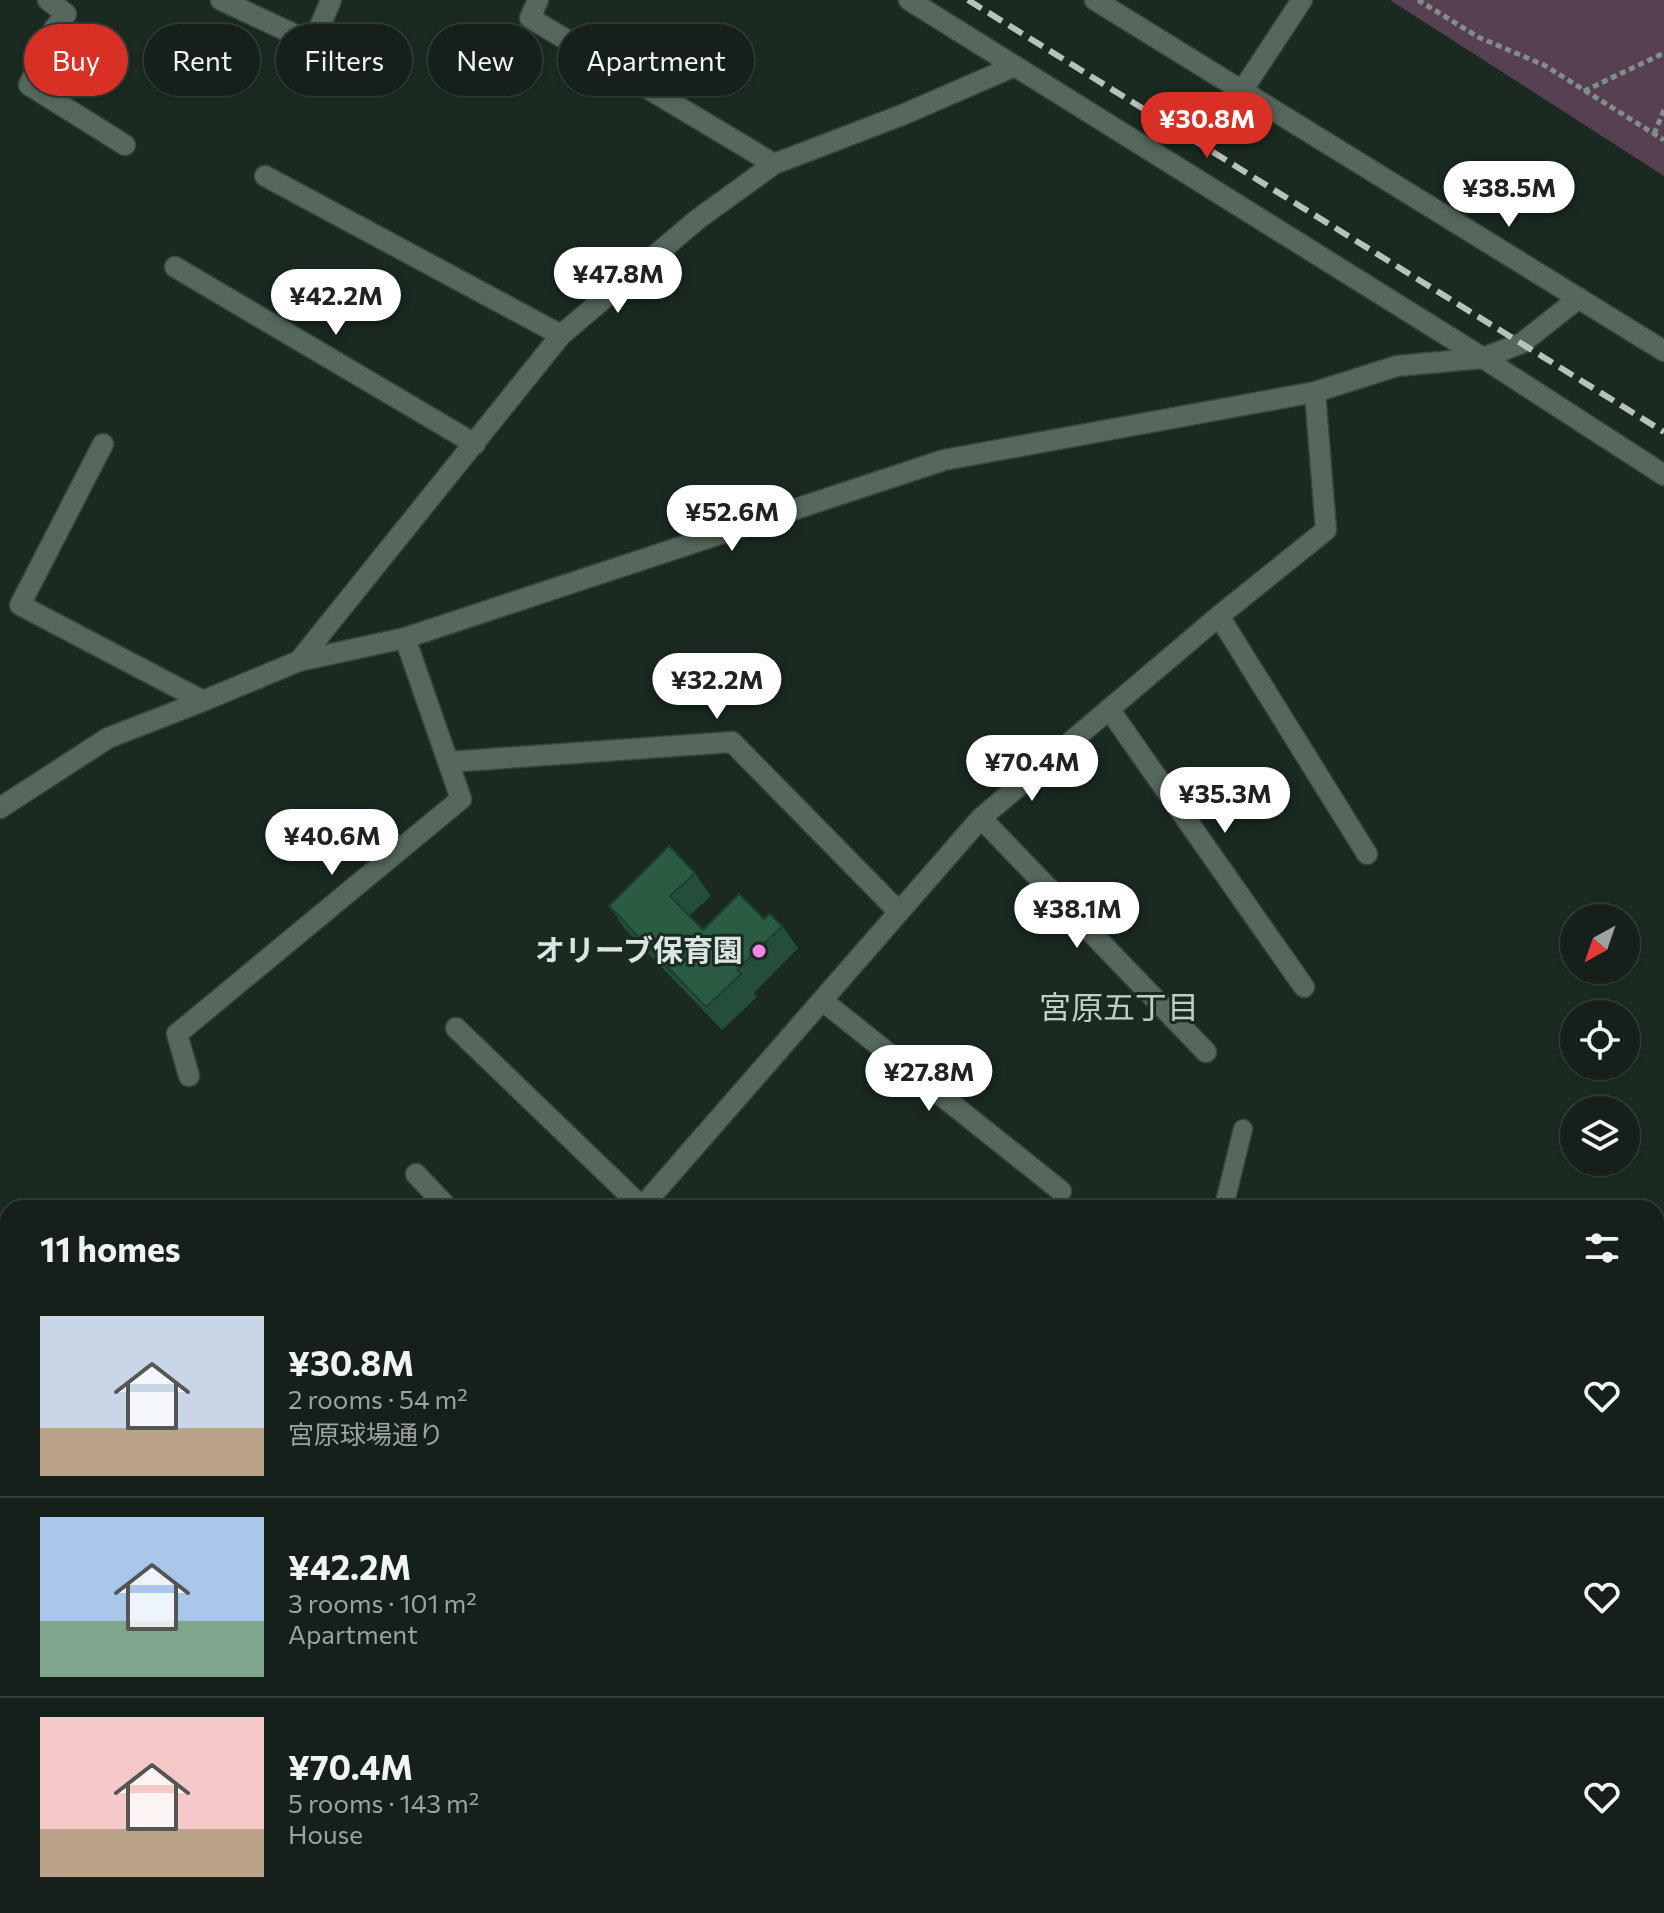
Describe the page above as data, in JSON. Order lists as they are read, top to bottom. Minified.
{"districts":["宮原五丁目"],"places":["オリーブ保育園"],"north":"bottom left","page":{"chip":["Buy","Rent","Filters","New","Apartment"],"price":["¥30.8M","¥38.5M","¥47.8M","¥42.2M","¥52.6M","¥32.2M","¥70.4M","¥35.3M","¥40.6M","¥38.1M","¥27.8M"],"heading":"11 homes","list":[{"name":"¥30.8M","note":"2 rooms · 54 m² · 宮原球場通り"},{"name":"¥42.2M","note":"3 rooms · 101 m² · Apartment"},{"name":"¥70.4M","note":"5 rooms · 143 m² · House"}]}}
